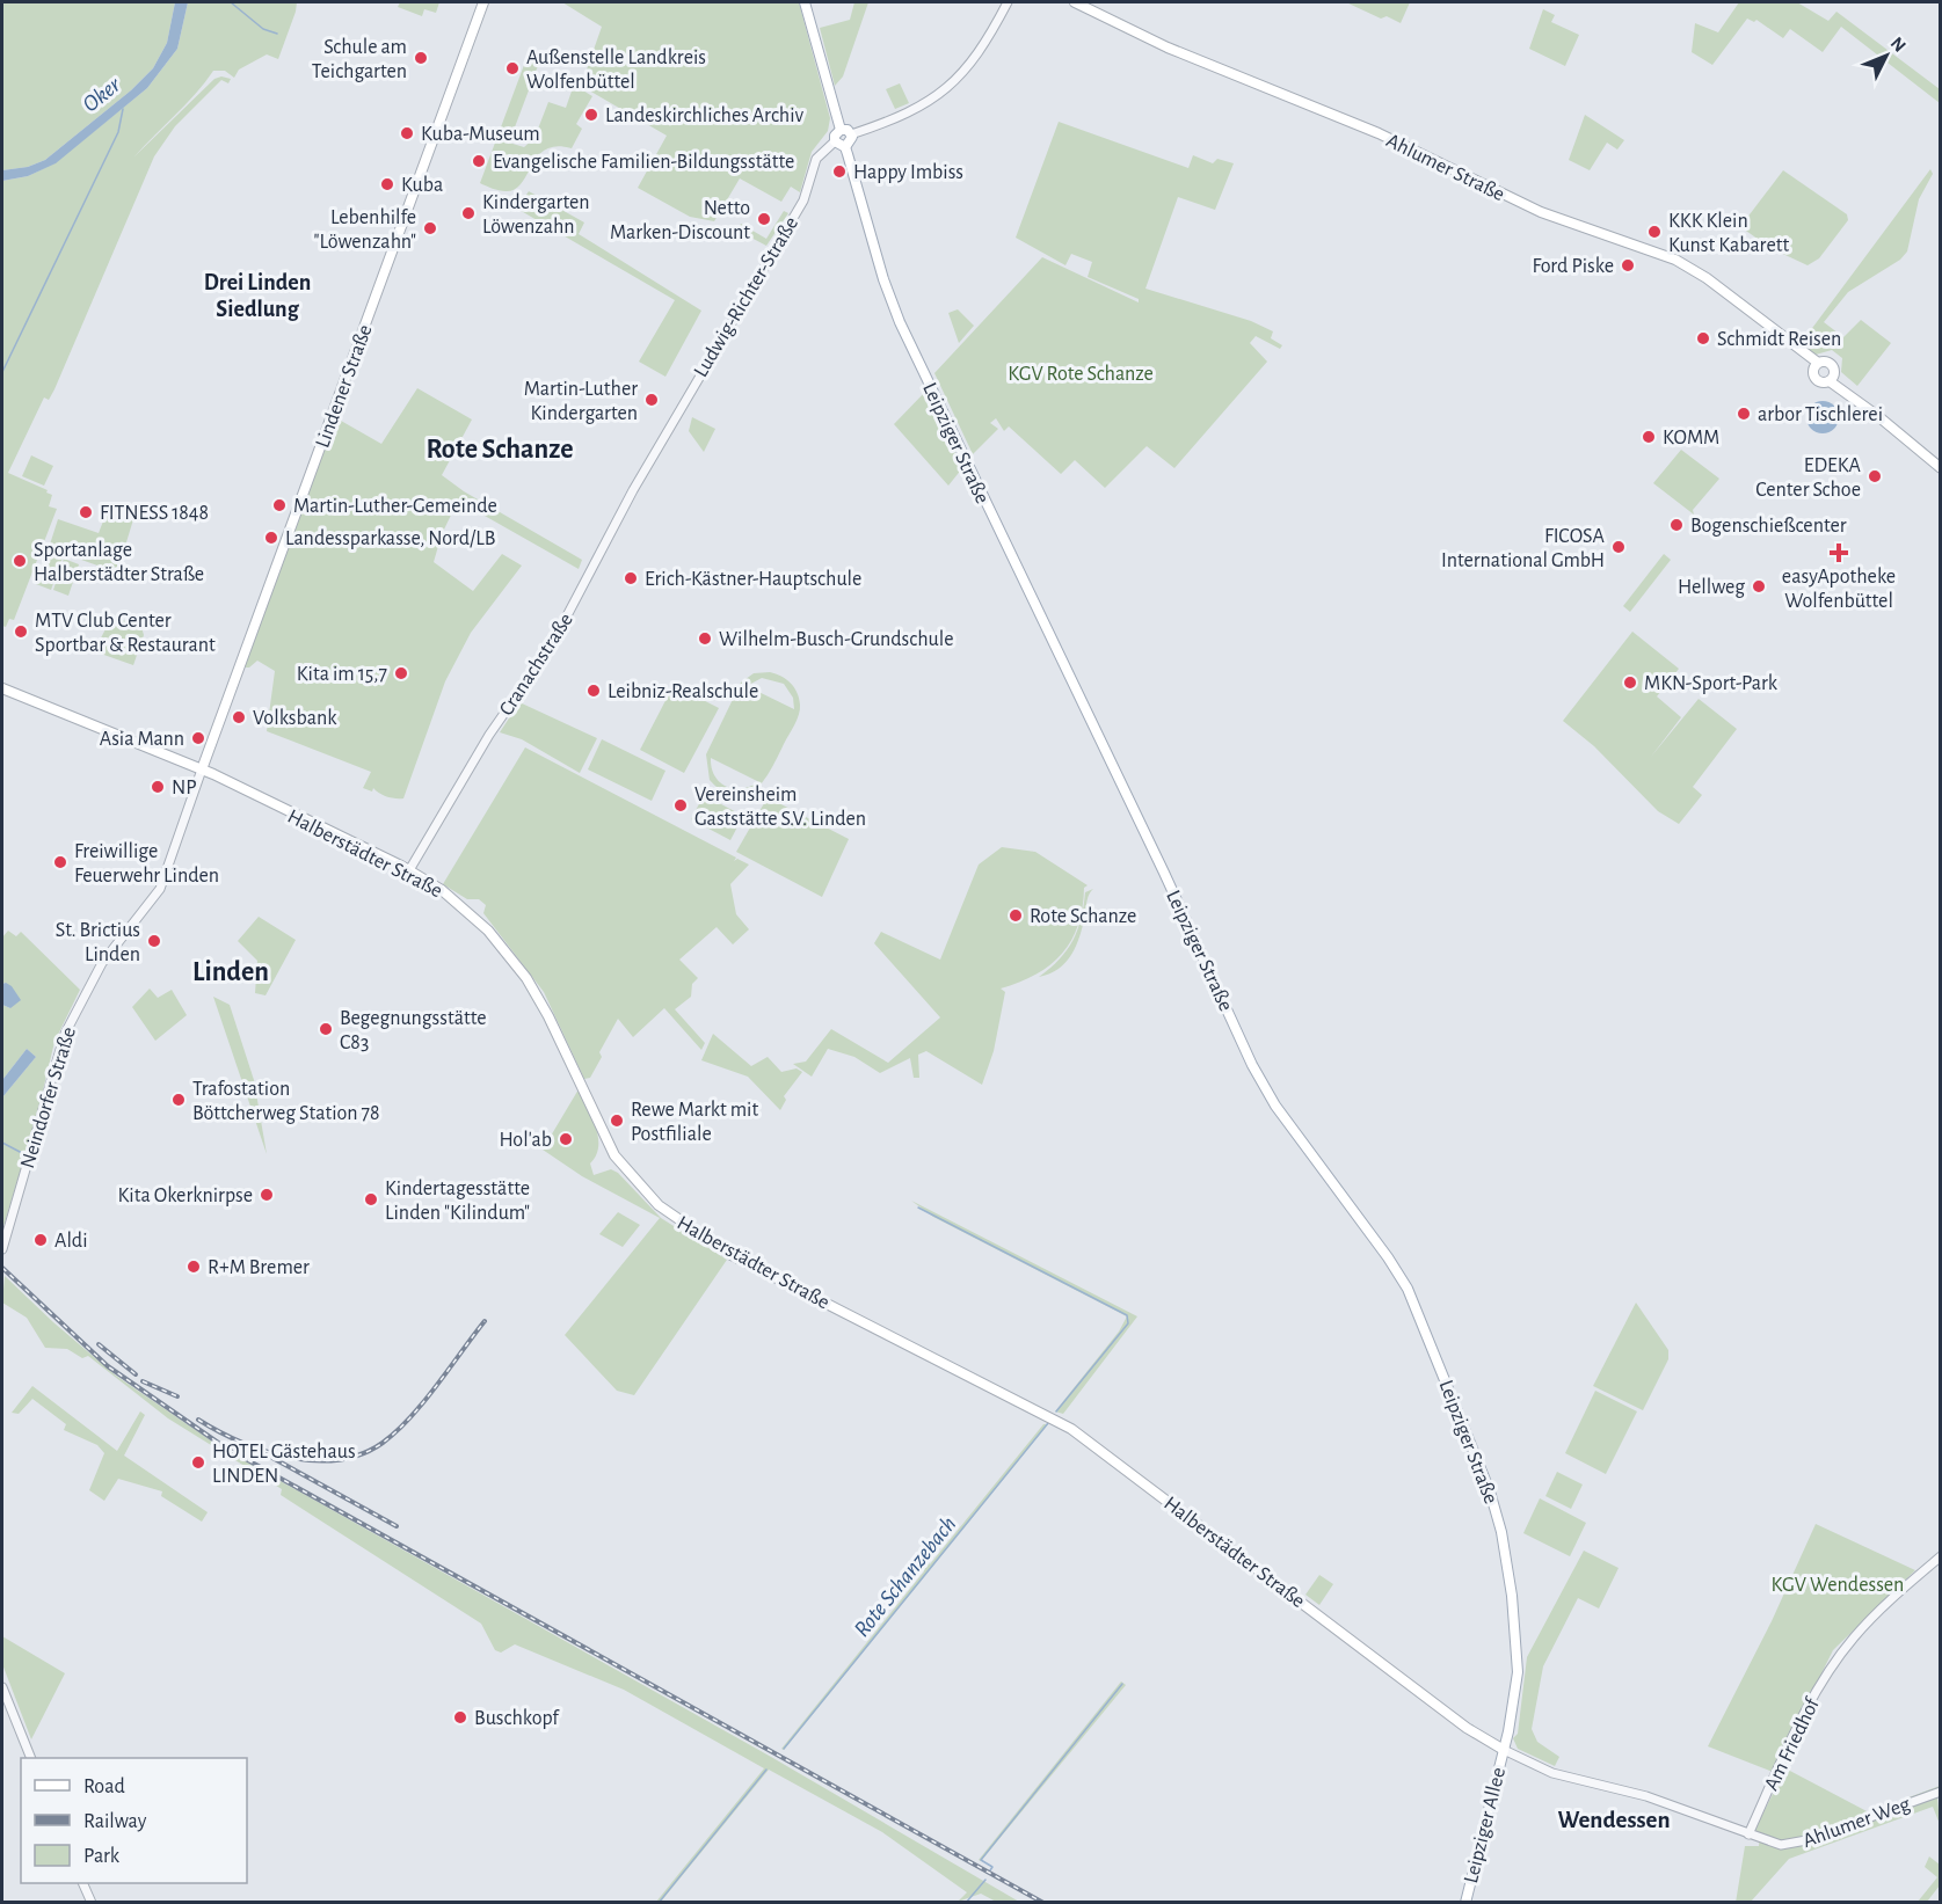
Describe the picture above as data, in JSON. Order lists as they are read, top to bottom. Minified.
{"streets":{"main road":["Ahlumer Straße","Lindener Straße","Leipziger Straße","Halberstädter Straße","Leipziger Allee"],"street":["Ludwig-Richter-Straße","Cranachstraße","Neindorfer Straße","Am Friedhof","Ahlumer Weg"]},"crossings":[["Ludwig-Richter-Straße","Leipziger Straße"],["Ludwig-Richter-Straße","Cranachstraße"],["Lindener Straße","Halberstädter Straße"],["Lindener Straße","Neindorfer Straße"],["Leipziger Straße","Halberstädter Straße"],["Leipziger Straße","Ahlumer Weg"],["Leipziger Straße","Leipziger Allee"],["Cranachstraße","Halberstädter Straße"],["Halberstädter Straße","Neindorfer Straße"],["Halberstädter Straße","Ahlumer Weg"],["Halberstädter Straße","Leipziger Allee"],["Am Friedhof","Ahlumer Weg"],["Ahlumer Weg","Leipziger Allee"]],"districts":["Drei Linden Siedlung","Rote Schanze","Linden","Wendessen"],"water":["Oker","Rote Schanzebach"],"parks":["KGV Rote Schanze","KGV Wendessen"],"places":{"other":["Schule am Teichgarten","Außenstelle Landkreis Wolfenbüttel","Landeskirchliches Archiv","Kuba-Museum","Evangelische Familien-Bildungsstätte","Happy Imbiss","Kuba","Kindergarten Löwenzahn","Netto Marken-Discount","Lebenhilfe \"Löwenzahn\"","KKK Klein Kunst Kabarett","Ford Piske","Schmidt Reisen","Martin-Luther Kindergarten","arbor Tischlerei","KOMM","EDEKA Center Schoe","Martin-Luther-Gemeinde","FITNESS 1848","Bogenschießcenter","Landessparkasse, Nord/LB","FICOSA International GmbH","Sportanlage Halberstädter Straße","Erich-Kästner-Hauptschule","Hellweg","MTV Club Center Sportbar & Restaurant","Wilhelm-Busch-Grundschule","Kita im 15,7","MKN-Sport-Park","Leibniz-Realschule","Volksbank","Asia Mann","NP","Vereinsheim Gaststätte S.V. Linden","Freiwillige Feuerwehr Linden","Rote Schanze","St. Brictius Linden","Begegnungsstätte C83","Trafostation Böttcherweg Station 78","Rewe Markt mit Postfiliale","Hol'ab","Kita Okerknirpse","Kindertagesstätte Linden \"Kilindum\"","Aldi","R+M Bremer","HOTEL Gästehaus LINDEN","Buschkopf"],"health":["easyApotheke Wolfenbüttel"]},"legend":["Road","Railway","Park"],"north":"top right"}
